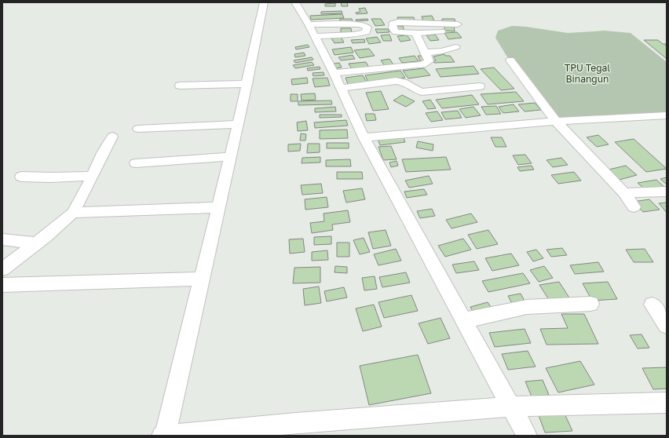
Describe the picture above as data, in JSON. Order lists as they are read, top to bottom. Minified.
{"parks":["TPU Tegal Binangun"]}
